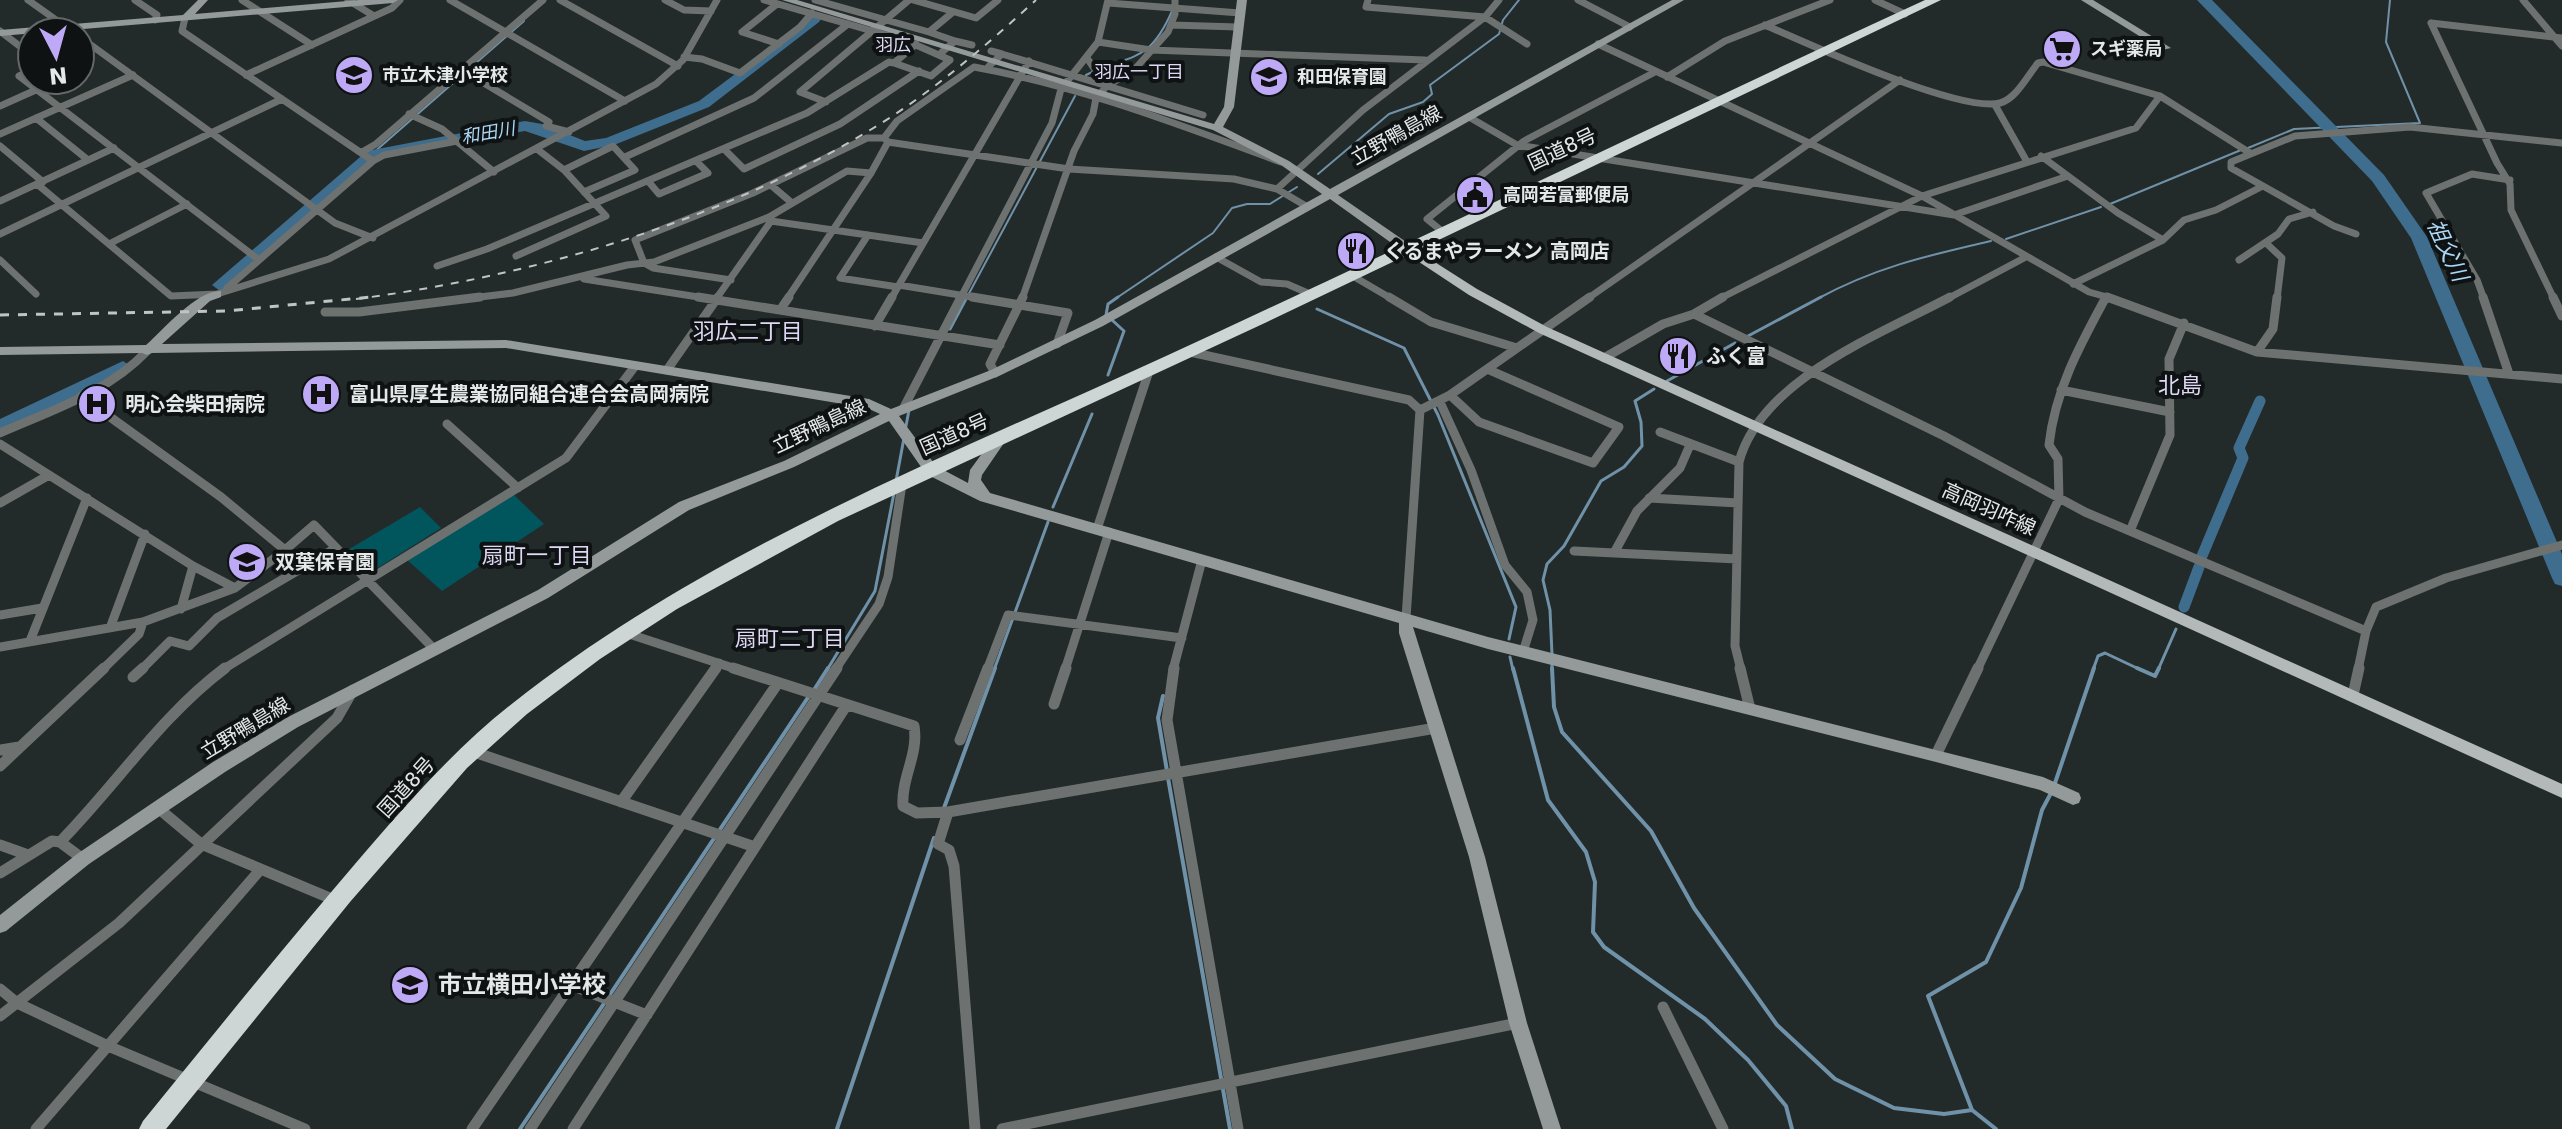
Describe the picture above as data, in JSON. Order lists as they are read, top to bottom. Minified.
{"streets":{"highway":["国道8号"],"main road":["高岡羽咋線"],"street":["立野鴨島線"]},"crossings":[["国道8号","高岡羽咋線"]],"districts":["羽広","羽広一丁目","羽広二丁目","北島","扇町一丁目","扇町二丁目"],"water":["和田川","祖父川"],"places":{"supermarket":["スギ薬局"],"school or university":["市立木津小学校","和田保育園","双葉保育園","市立横田小学校"],"public building":["高岡若富郵便局"],"restaurant":["くるまやラーメン 高岡店","ふく富"],"hospital":["富山県厚生農業協同組合連合会高岡病院","明心会柴田病院"]},"north":"bottom"}
